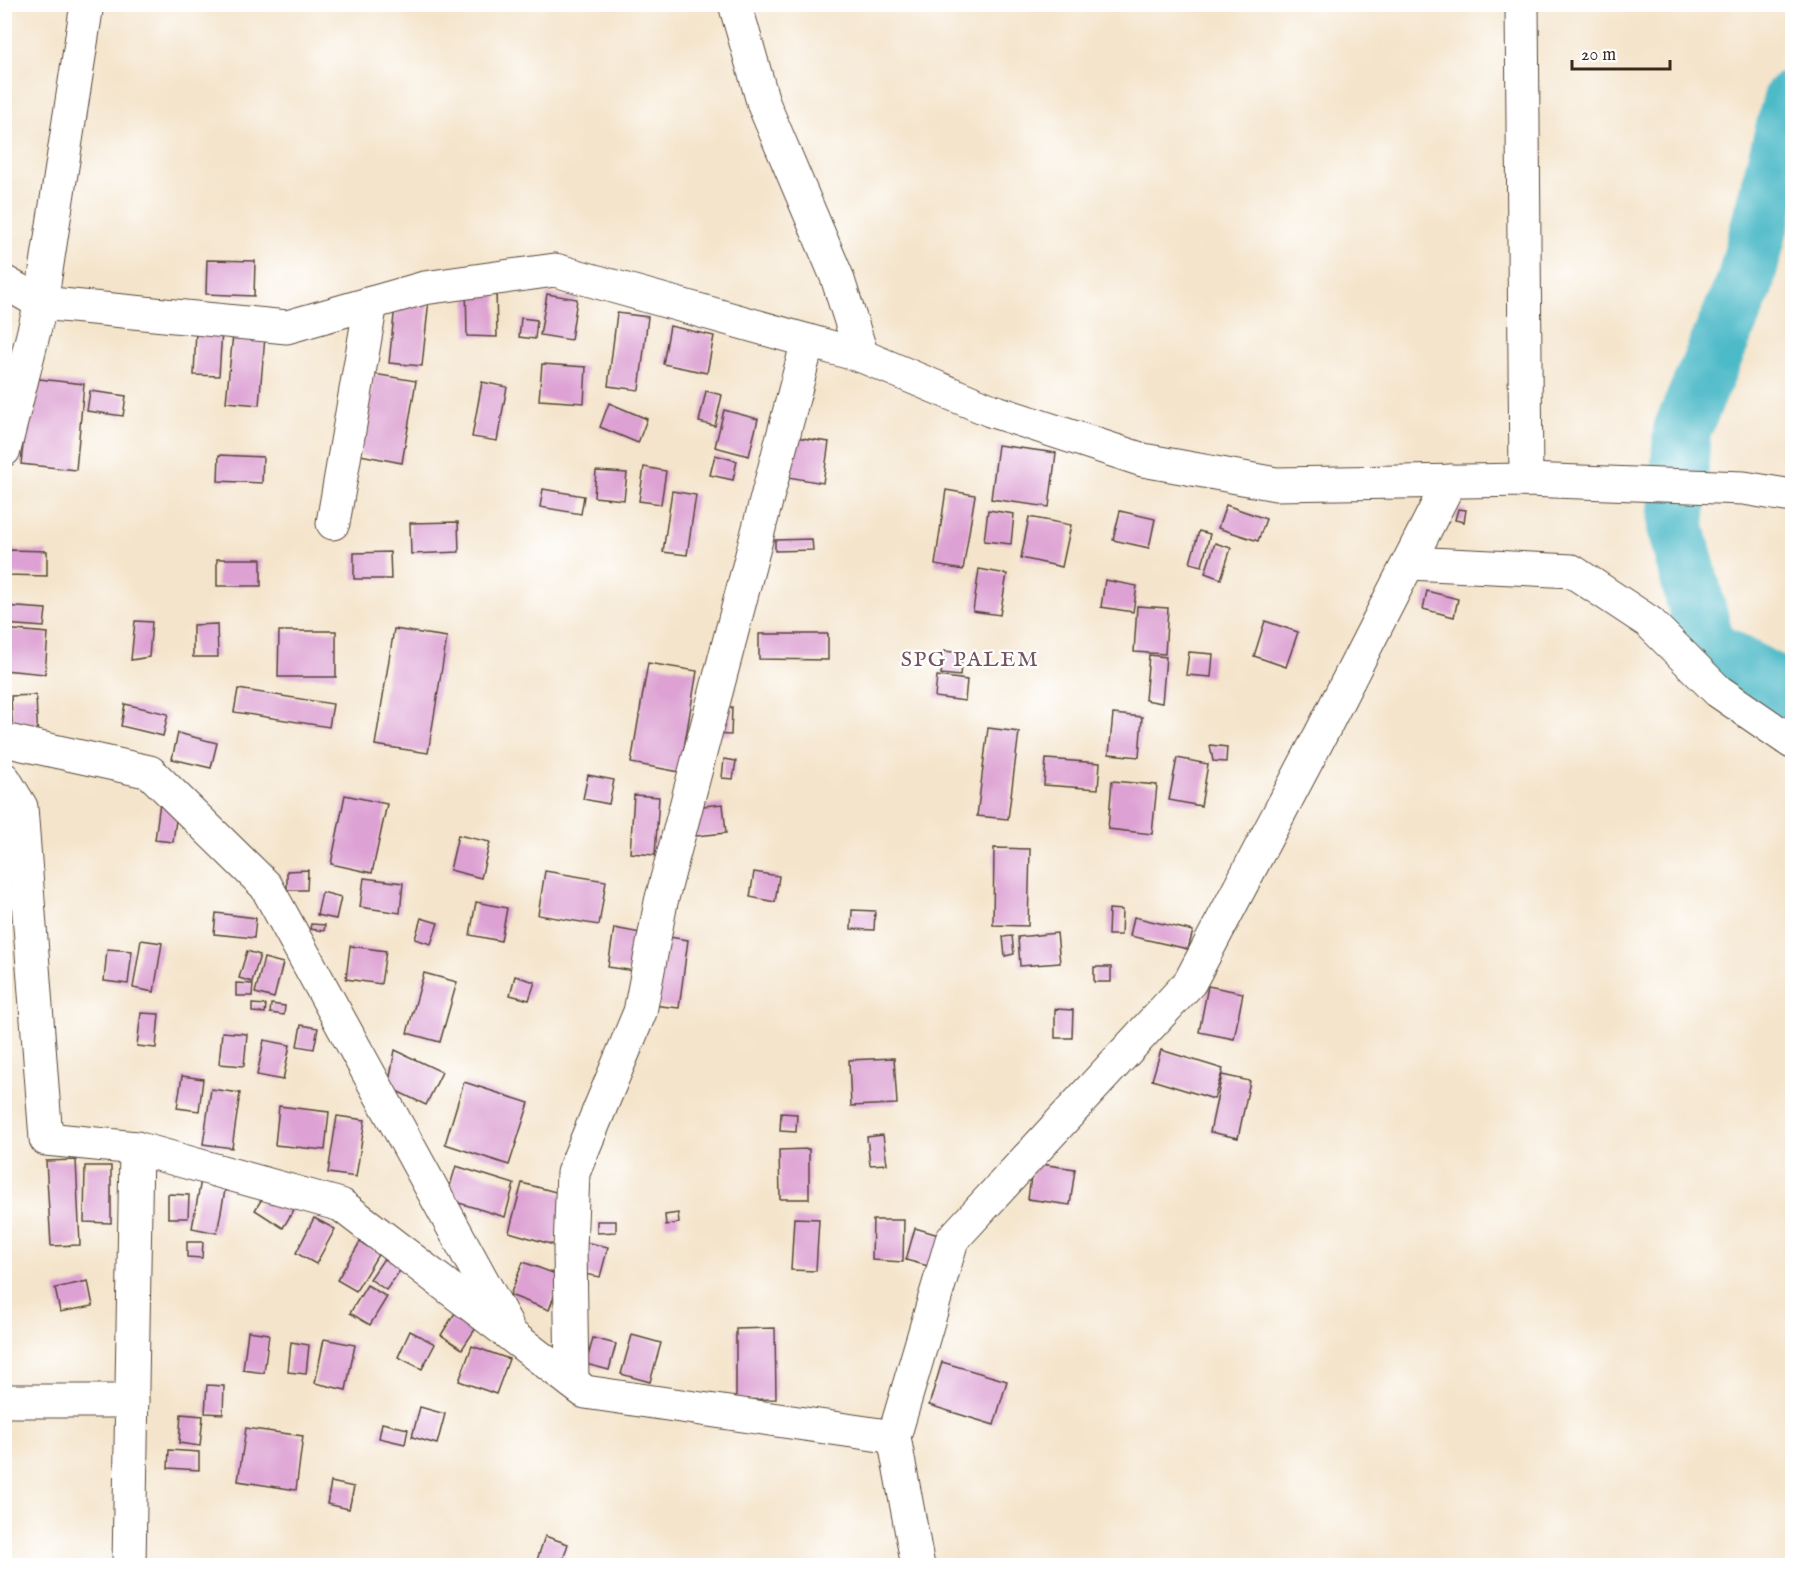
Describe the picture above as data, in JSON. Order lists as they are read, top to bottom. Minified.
{"districts":["SPG PALEM"],"scale_bar":"20 m"}
